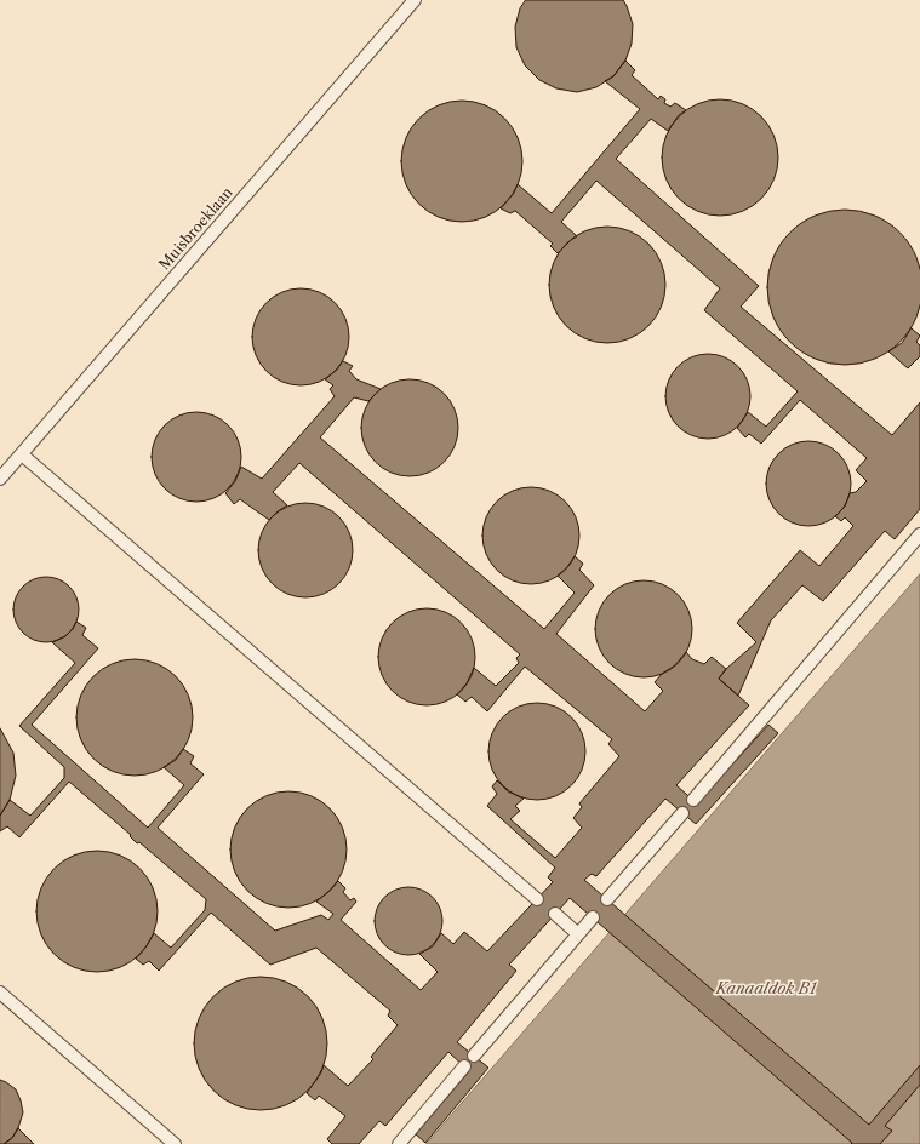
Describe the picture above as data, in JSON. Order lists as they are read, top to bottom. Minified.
{"streets":{"lane":["Muisbroeklaan"]},"water":["Kanaaldok B1"]}
